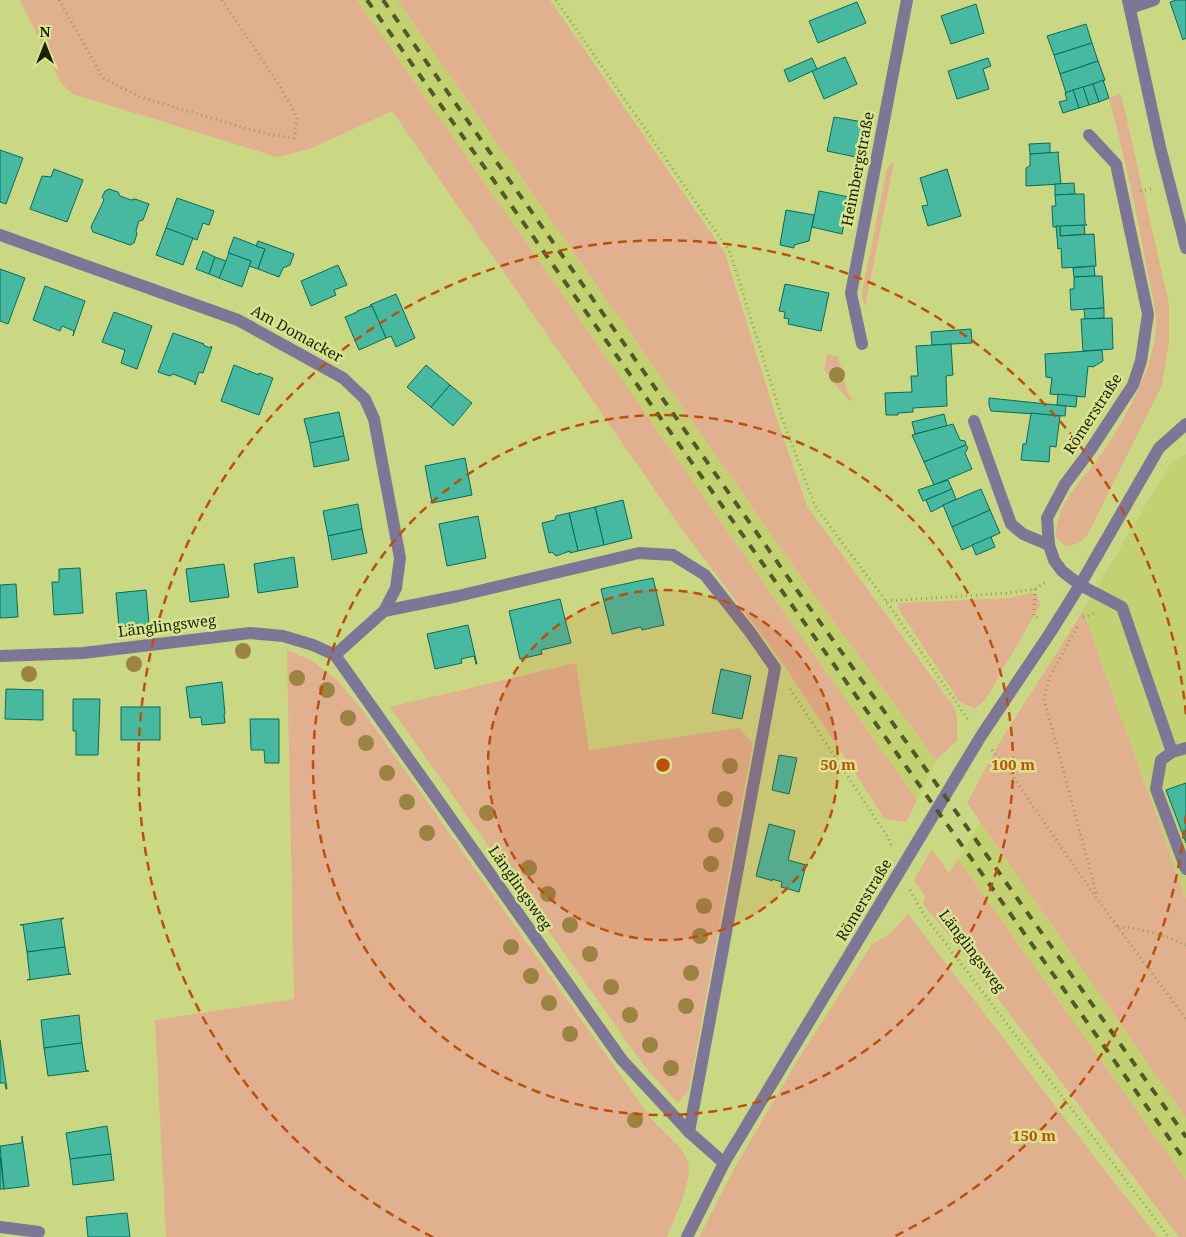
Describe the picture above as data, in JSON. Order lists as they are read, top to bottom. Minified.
{"streets":{"street":["Heimbergstraße","Am Domacker","Römerstraße","Länglingsweg"]},"crossings":[["Römerstraße","Länglingsweg"]],"north":"top","rings":["50 m","100 m","150 m"]}
